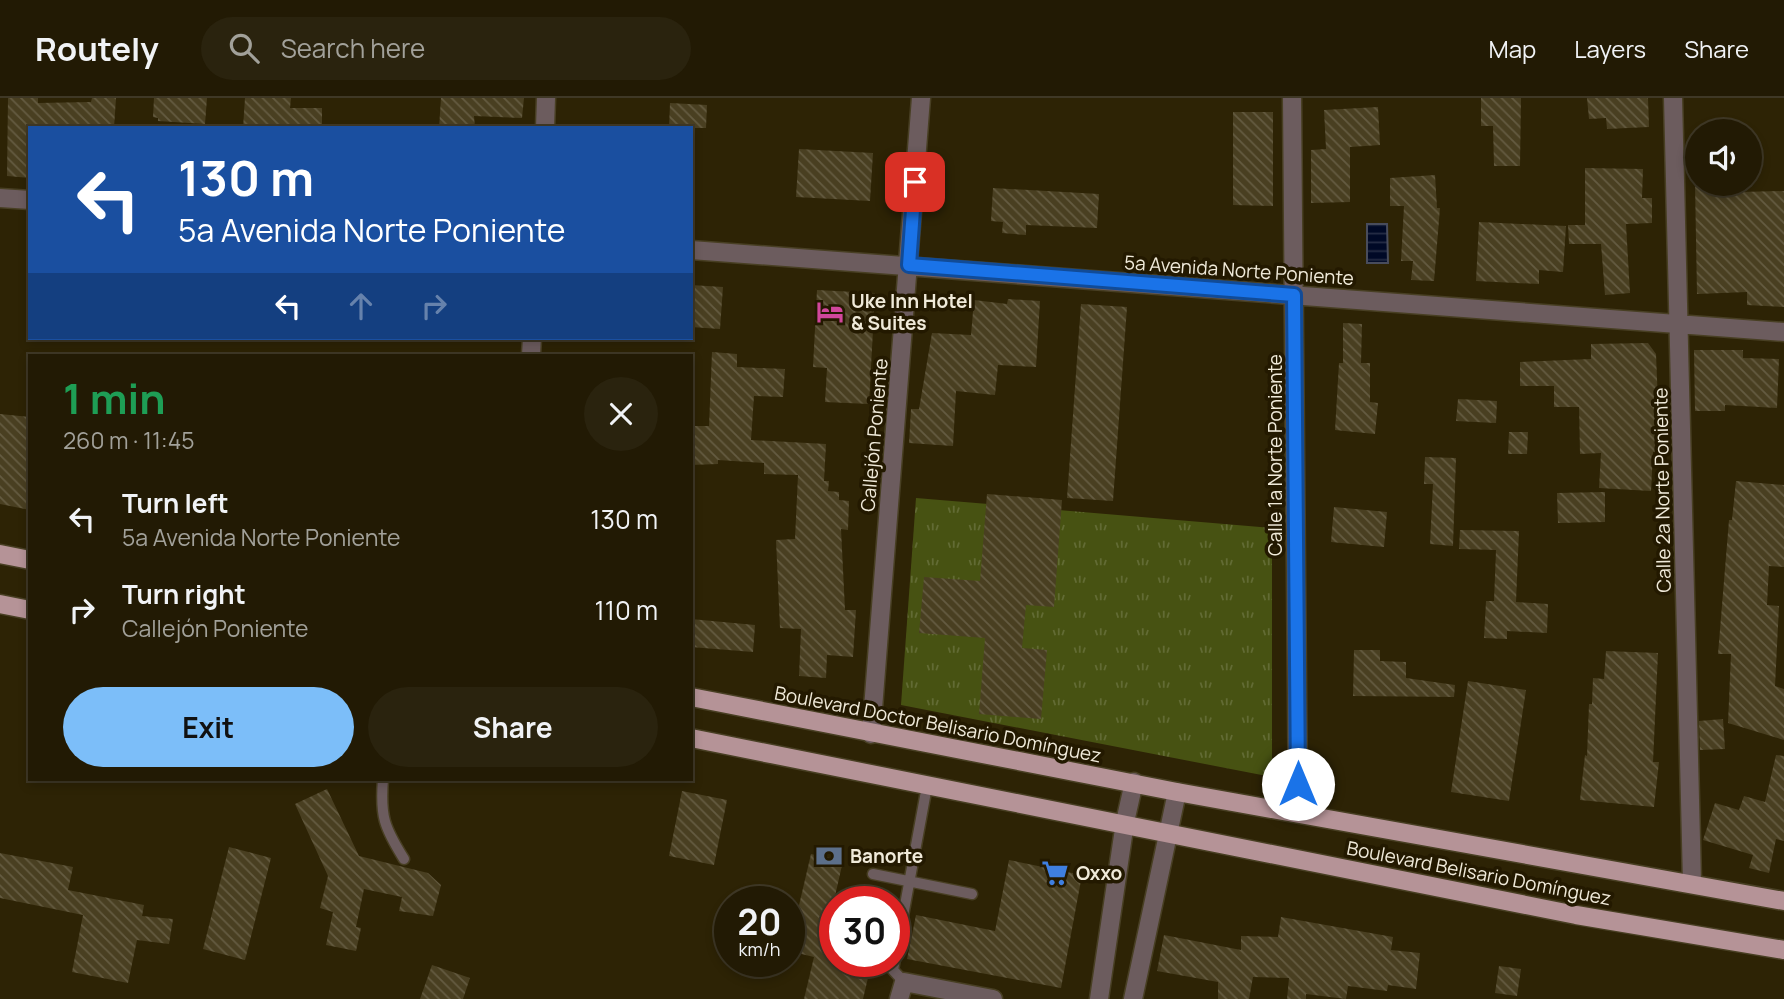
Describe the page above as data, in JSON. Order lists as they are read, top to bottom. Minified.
{"streets":{"main road":["Boulevard Doctor Belisario Domínguez","Boulevard Belisario Domínguez"],"street":["5a Avenida Norte Poniente","Callejón Poniente","Calle 1a Norte Poniente","Calle 2a Norte Poniente"]},"crossings":[["5a Avenida Norte Poniente","Callejón Poniente"],["5a Avenida Norte Poniente","Calle 1a Norte Poniente"],["5a Avenida Norte Poniente","Calle 2a Norte Poniente"],["Callejón Poniente","Boulevard Doctor Belisario Domínguez"],["Calle 1a Norte Poniente","Boulevard Belisario Domínguez"],["Calle 2a Norte Poniente","Boulevard Belisario Domínguez"],["Boulevard Doctor Belisario Domínguez","Boulevard Belisario Domínguez"]],"places":{"hotel":["Uke Inn Hotel & Suites"],"bank":["Banorte"],"supermarket":["Oxxo"]},"page":{"header":"Routely","search":"Search here","nav":["Map","Layers","Share"],"turn":["130 m","5a Avenida Norte Poniente"],"heading":["1 min","260 m · 11:45"],"list":[{"name":"Turn left","note":"5a Avenida Norte Poniente","value":"130 m"},{"name":"Turn right","note":"Callejón Poniente","value":"110 m"}],"buttons":["Exit","Share"],"speed":"20 km/h","limit":"30"}}
